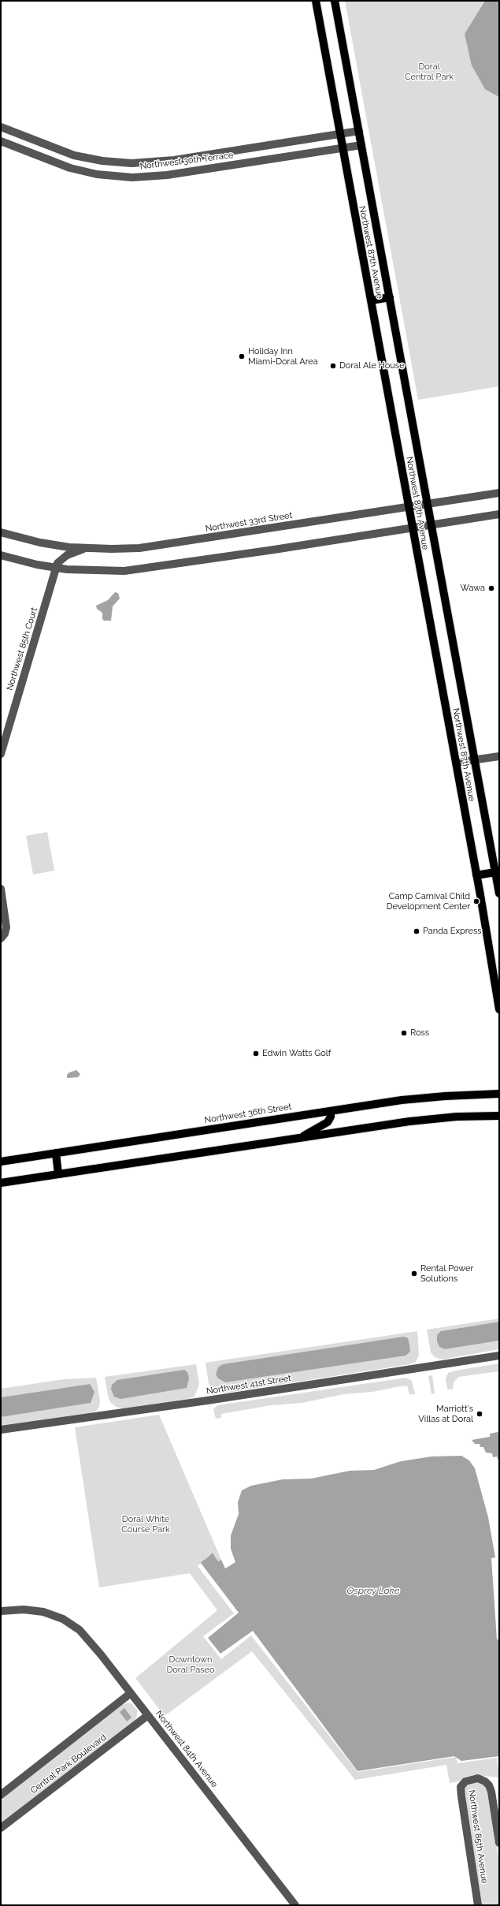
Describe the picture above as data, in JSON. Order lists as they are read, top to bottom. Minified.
{"streets":{"main road":["Northwest 87th Avenue","Northwest 36th Street"],"street":["Northwest 30th Terrace","Northwest 33rd Street","Northwest 85th Court","Northwest 41st Street","Northwest 84th Avenue","Central Park Boulevard","Northwest 85th Avenue"]},"crossings":[["Northwest 30th Terrace","Northwest 87th Avenue"],["Northwest 87th Avenue","Northwest 33rd Street"],["Northwest 84th Avenue","Central Park Boulevard"]],"water":["Osprey Lake"],"parks":["Doral Central Park","Doral White Course Park","Downtown Doral Paseo"],"places":["Holiday Inn Miami-Doral Area","Doral Ale House","Wawa","Camp Carnival Child Development Center","Panda Express","Ross","Edwin Watts Golf","Rental Power Solutions","Marriott's Villas at Doral"]}
